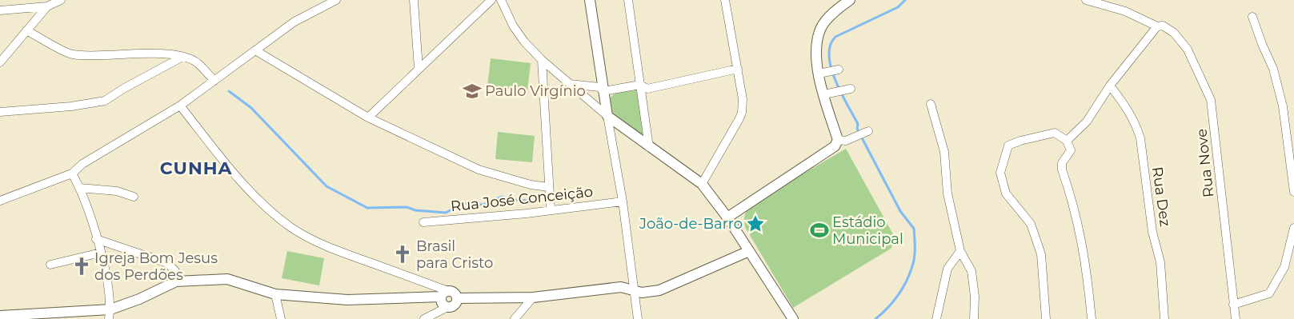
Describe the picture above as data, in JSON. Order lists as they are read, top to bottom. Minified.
{"streets":{"street":["Rua Nove","Rua Dez","Rua José Conceição"]},"districts":["CUNHA"],"places":{"school or university":["Paulo Virgínio"],"place":["João-de-Barro"],"sports":["Estádio Municipal"],"church":["Brasil para Cristo","Igreja Bom Jesus dos Perdões"]}}
